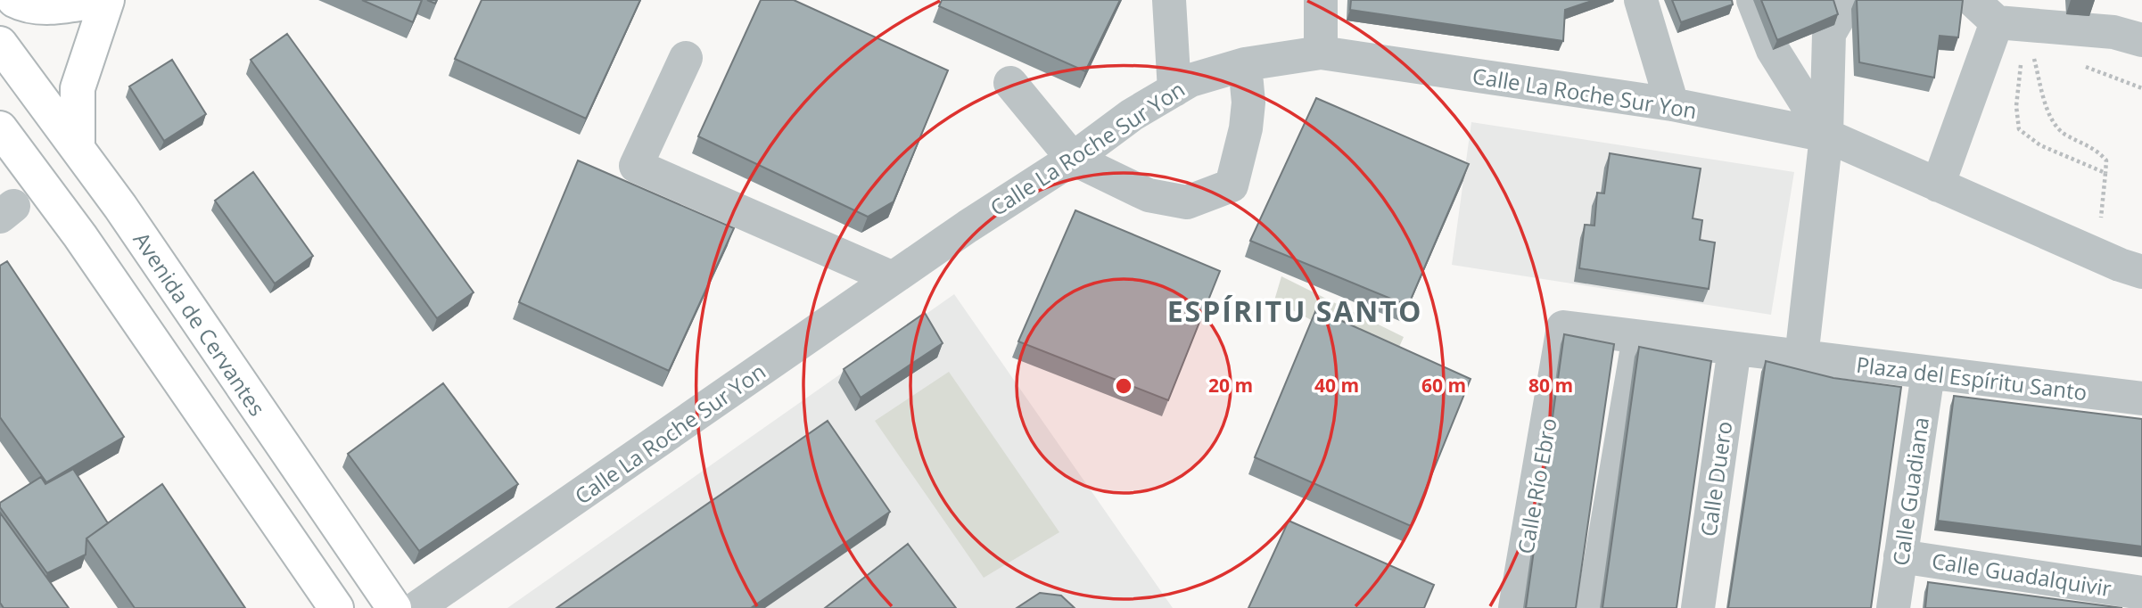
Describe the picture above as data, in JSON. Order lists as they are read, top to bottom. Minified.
{"streets":{"main road":["Avenida de Cervantes"],"street":["Calle La Roche Sur Yon","Plaza del Espíritu Santo","Calle Duero","Calle Río Ebro","Calle Guadiana","Calle Guadalquivir"]},"crossings":[["Plaza del Espíritu Santo","Calle Duero"],["Plaza del Espíritu Santo","Calle Río Ebro"],["Plaza del Espíritu Santo","Calle Guadiana"],["Calle Guadiana","Calle Guadalquivir"]],"districts":["ESPÍRITU SANTO"],"rings":["20 m","40 m","60 m","80 m"]}
